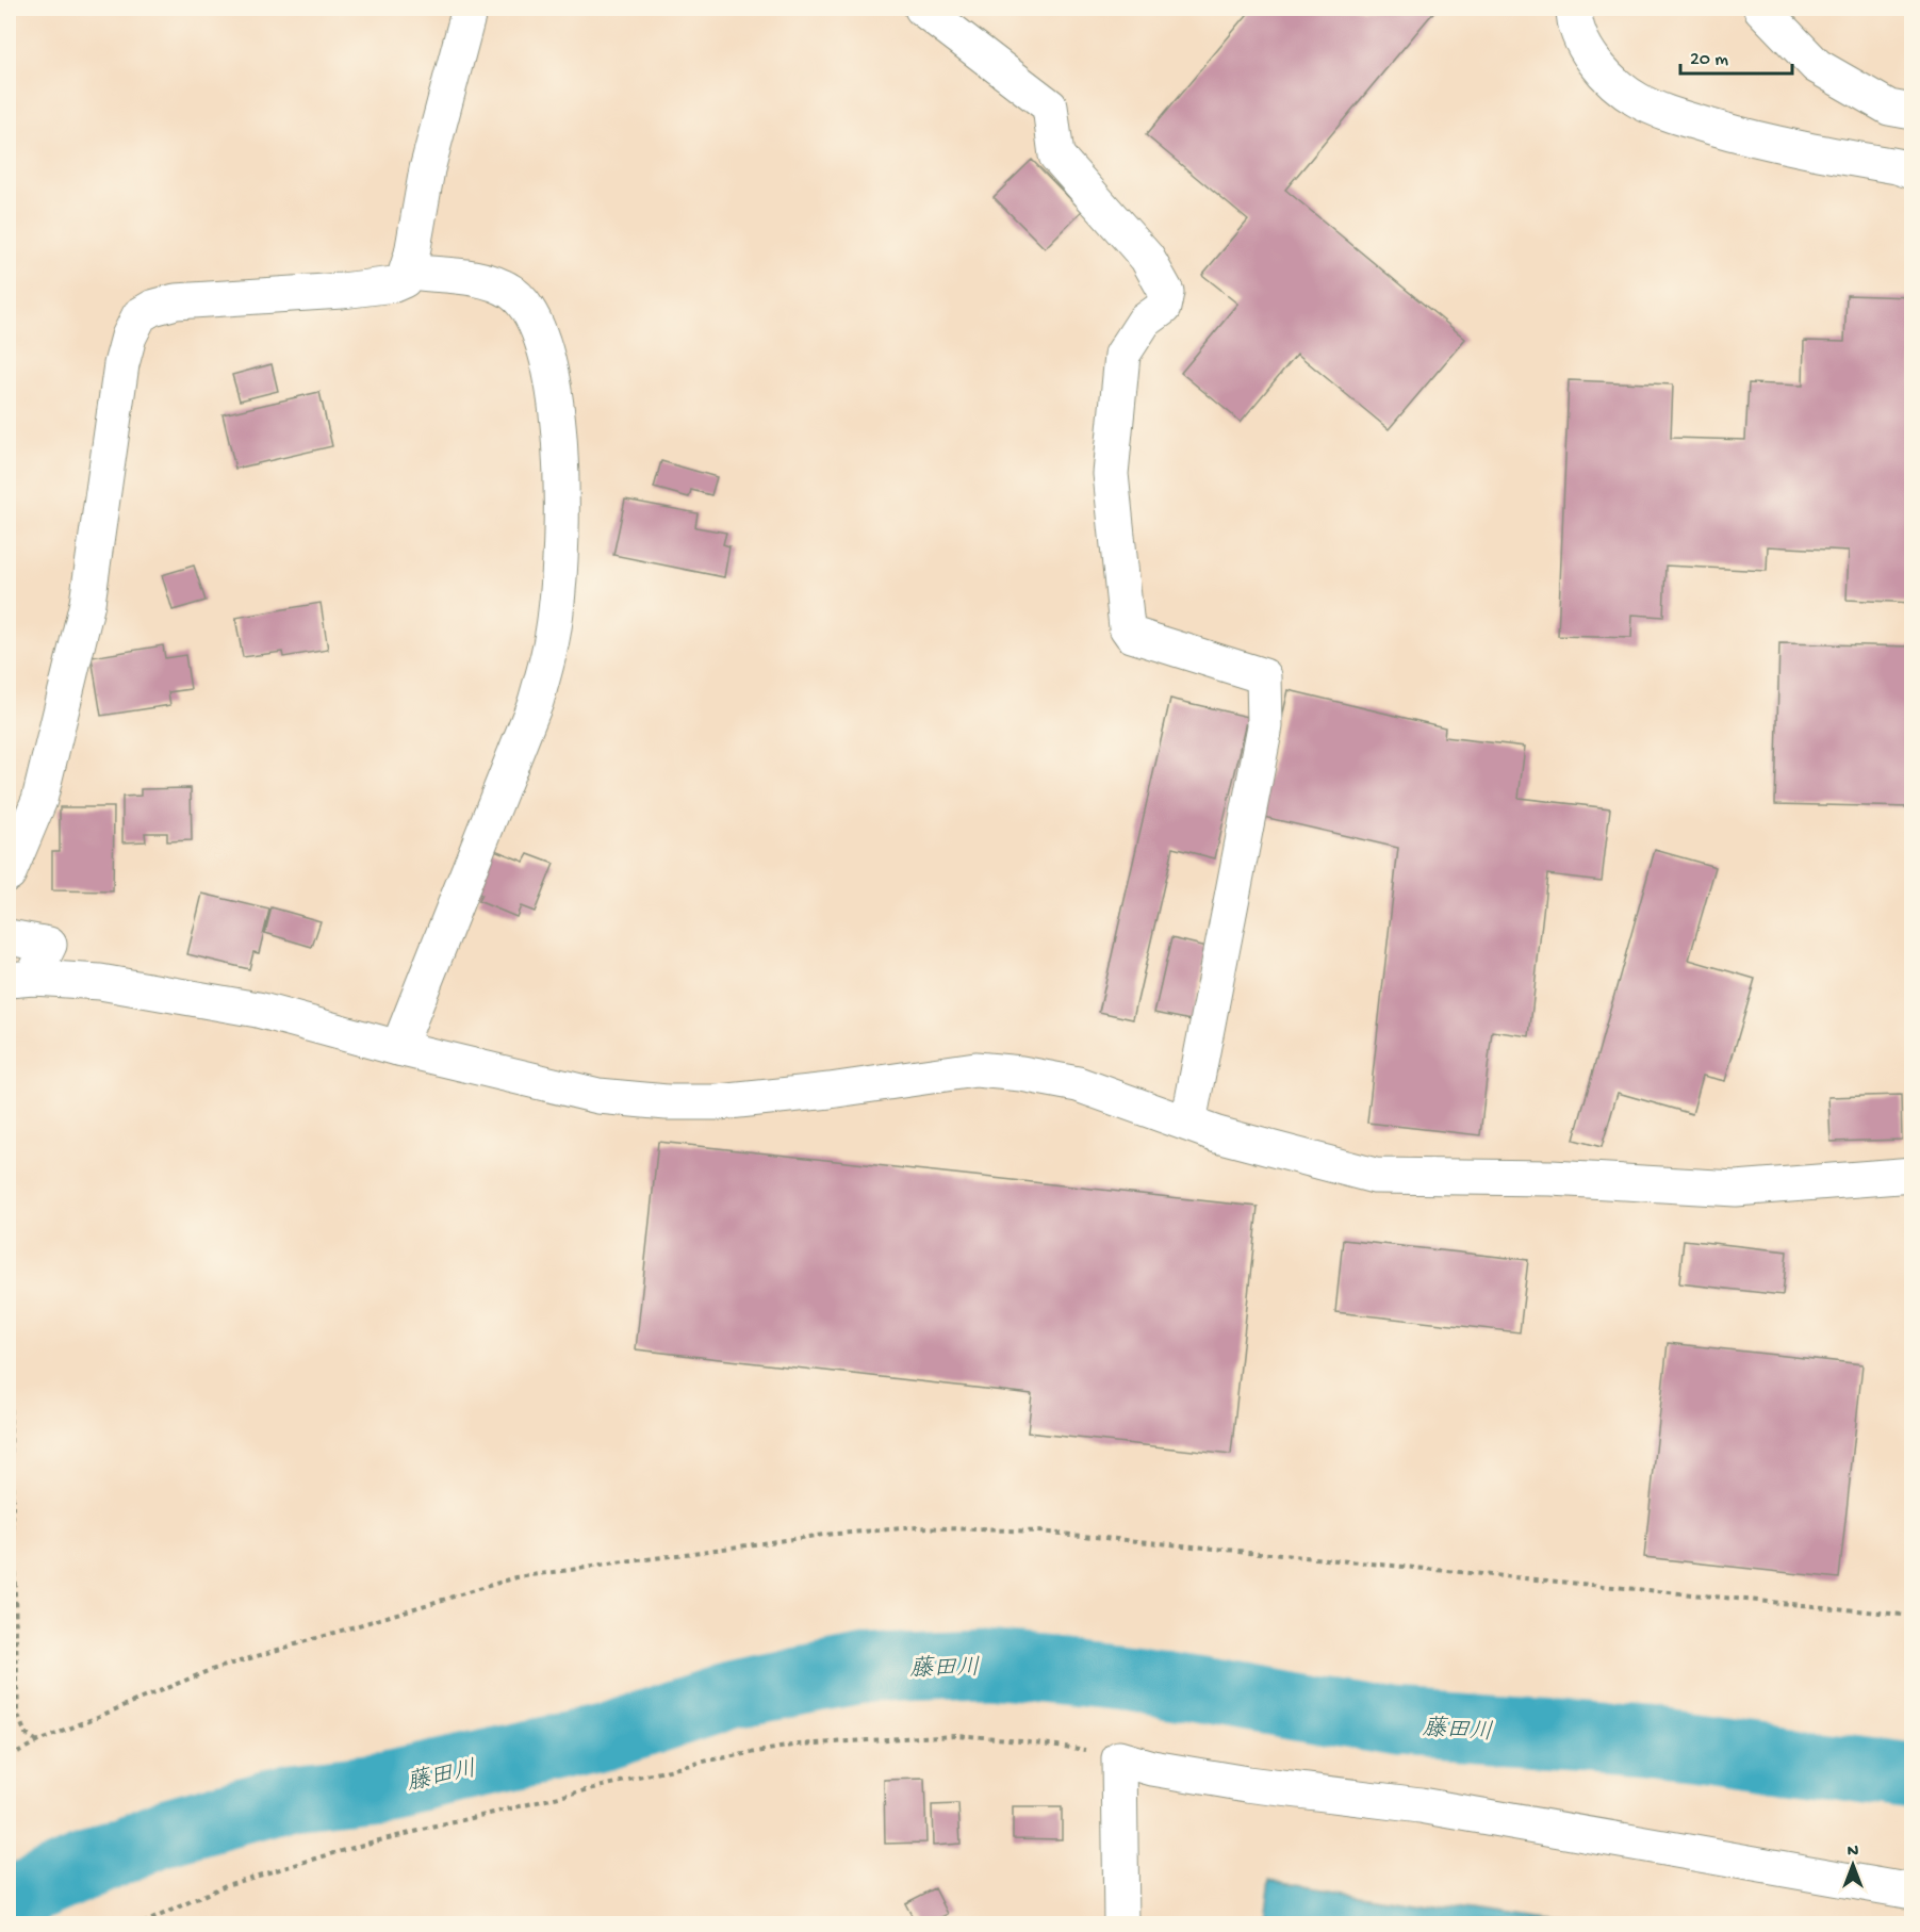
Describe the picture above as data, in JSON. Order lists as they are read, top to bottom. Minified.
{"water":["藤田川"],"scale_bar":"20 m","north":"top"}
